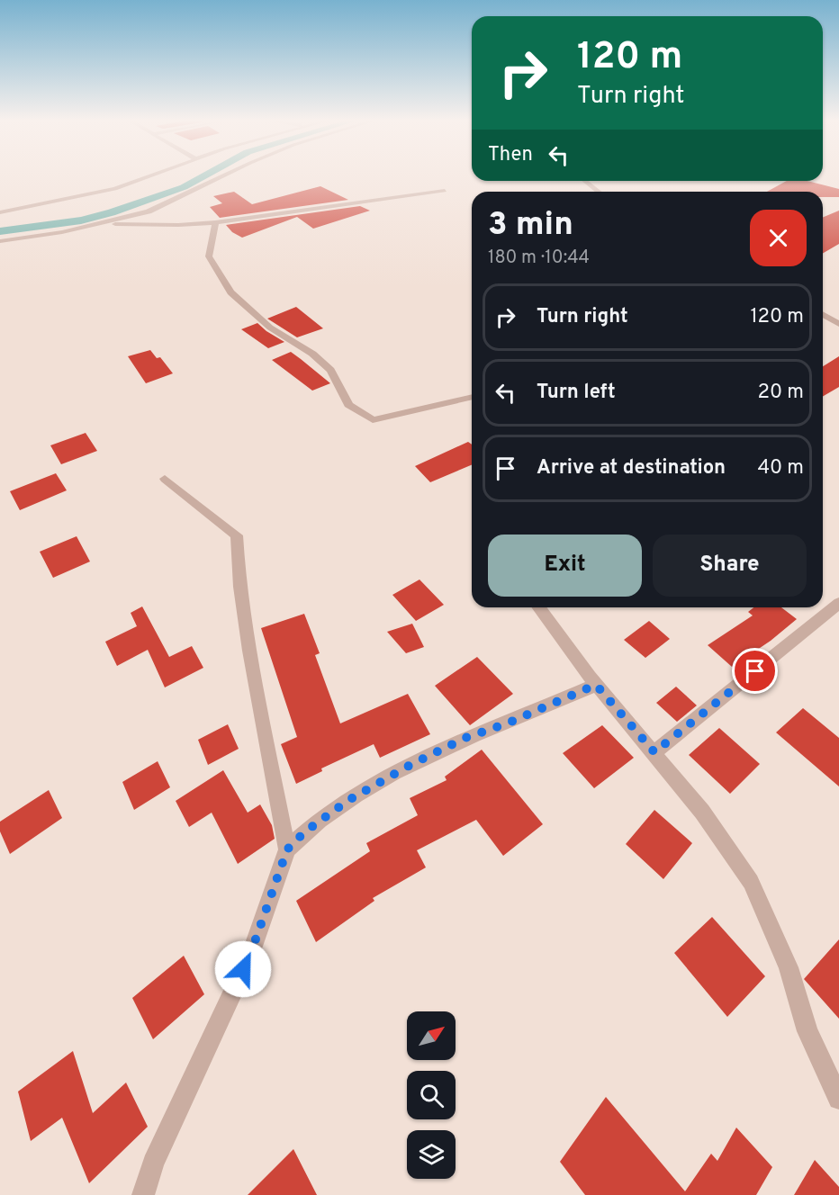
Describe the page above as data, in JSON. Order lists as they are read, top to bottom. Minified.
{"north":"top right","page":{"turn":["120 m","Turn right"],"then":"Then","heading":["3 min","180 m · 10:44"],"list":[{"name":"Turn right","value":"120 m"},{"name":"Turn left","value":"20 m"},{"name":"Arrive at destination","value":"40 m"}],"buttons":["Exit","Share"]}}
